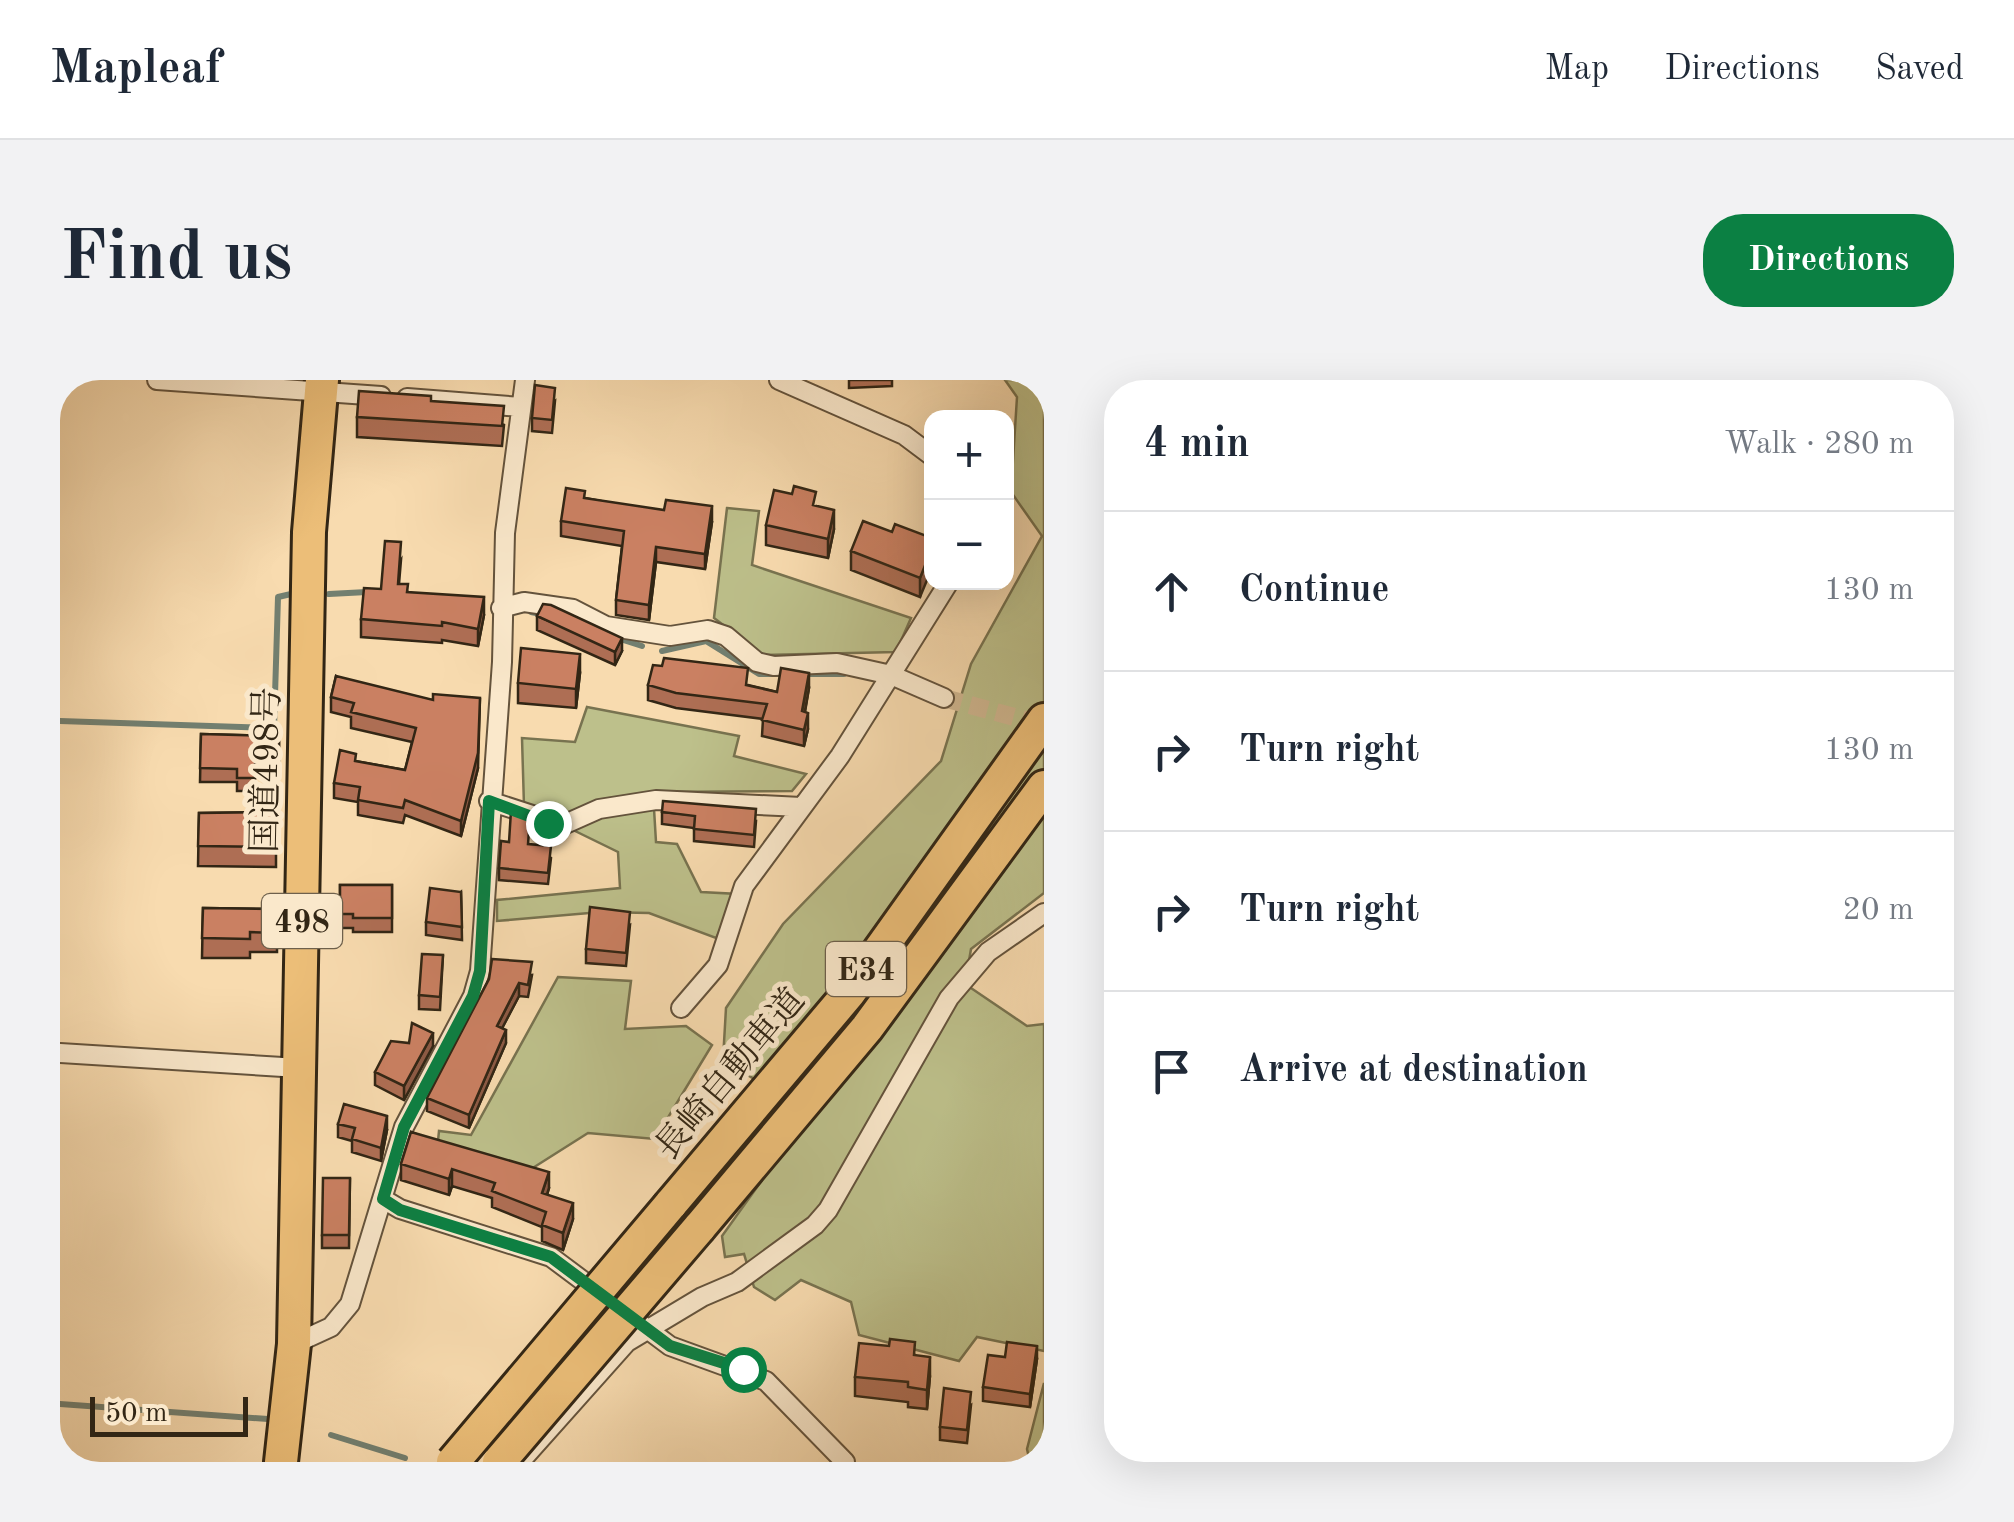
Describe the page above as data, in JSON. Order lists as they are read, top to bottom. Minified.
{"streets":{"highway":["国道498号","498","E34","長崎自動車道"]},"scale_bar":"50 m","page":{"header":"Mapleaf","nav":["Map","Directions","Saved"],"buttons":"Directions","title":"Find us","heading":["4 min","Walk · 280 m"],"map_buttons":["+","−"],"list":[["Continue","130 m"],["Turn right","130 m"],["Turn right","20 m"],"Arrive at destination"],"scale":"50 m"}}
